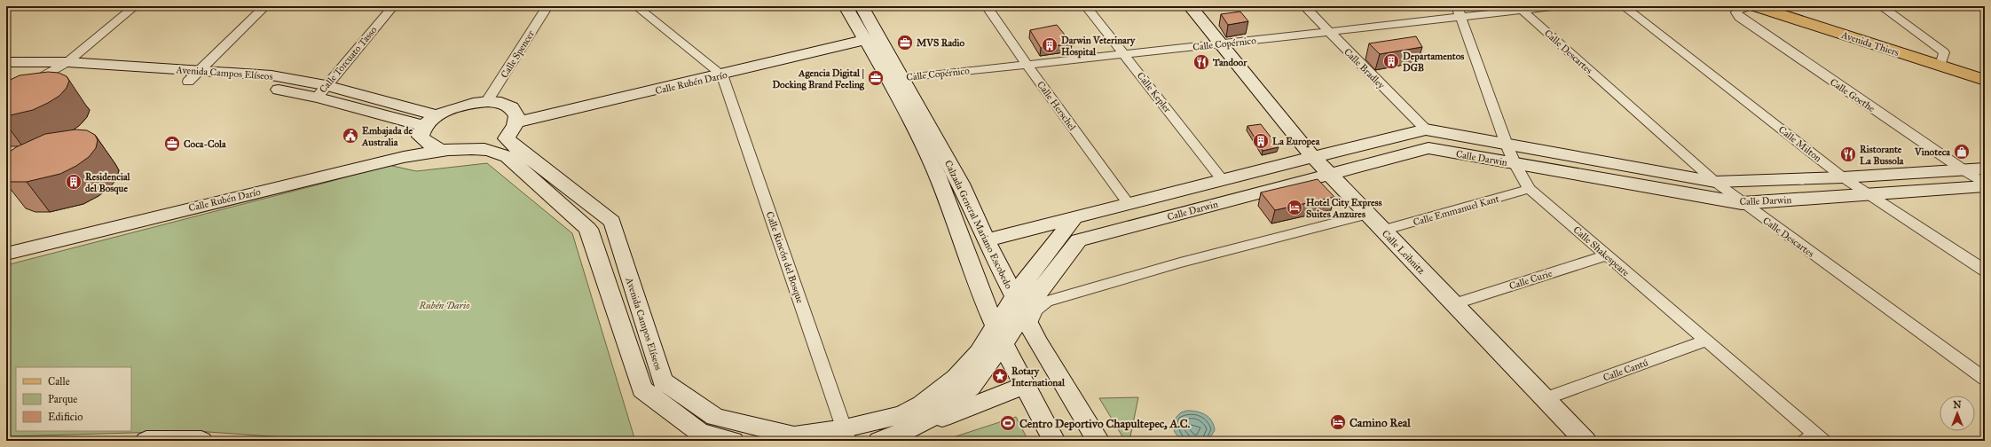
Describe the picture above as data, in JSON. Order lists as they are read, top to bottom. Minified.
{"streets":{"main road":["Avenida Thiers"],"street":["Calle Copérnico","Calle Descartes","Calle Spencer","Calle Torcuato Tasso","Calle Bradley","Avenida Campos Elíseos","Calle Rubén Darío","Calle Kepler","Calle Goethe","Calle Herschel","Calle Milton","Calle Darwin","Calle Emmanuel Kant","Calzada General Mariano Escobedo","Calle Shakespeare","Calle Leibnitz","Calle Rincón del Bosque","Calle Curie","Calle Cantú"]},"crossings":[["Calle Copérnico","Calle Descartes"],["Calle Copérnico","Calle Bradley"],["Calle Copérnico","Calle Kepler"],["Calle Copérnico","Calle Herschel"],["Calle Copérnico","Calzada General Mariano Escobedo"],["Calle Copérnico","Calle Shakespeare"],["Calle Copérnico","Calle Leibnitz"],["Calle Descartes","Calle Darwin"],["Calle Torcuato Tasso","Avenida Campos Elíseos"],["Calle Bradley","Calle Darwin"],["Avenida Campos Elíseos","Calle Rubén Darío"],["Avenida Campos Elíseos","Calle Darwin"],["Avenida Campos Elíseos","Calzada General Mariano Escobedo"],["Avenida Campos Elíseos","Calle Rincón del Bosque"],["Calle Rubén Darío","Calzada General Mariano Escobedo"],["Calle Rubén Darío","Calle Rincón del Bosque"],["Calle Kepler","Calle Darwin"],["Calle Goethe","Calle Darwin"],["Calle Herschel","Calle Darwin"],["Calle Milton","Calle Darwin"],["Calle Darwin","Calzada General Mariano Escobedo"],["Calle Darwin","Calle Shakespeare"],["Calle Darwin","Calle Leibnitz"],["Calle Emmanuel Kant","Calle Shakespeare"],["Calle Emmanuel Kant","Calle Leibnitz"],["Calle Shakespeare","Calle Curie"],["Calle Shakespeare","Calle Cantú"],["Calle Leibnitz","Calle Curie"],["Calle Leibnitz","Calle Cantú"]],"parks":["Rubén Dario"],"places":{"office":["MVS Radio","Agencia Digital | Docking Brand Feeling","Coca-Cola"],"building":["Darwin Veterinary Hospital","Departamentos DGB","La Europea","Residencial del Bosque"],"restaurant":["Tandoor","Ristorante La Bussola"],"public building":["Embajada de Australia"],"shop":["Vinoteca"],"hotel":["Hotel City Express Suites Anzures","Camino Real"],"place":["Rotary International"],"sports":["Centro Deportivo Chapultepec, A.C."]},"legend":["Calle","Parque","Edificio"],"north":"top"}
